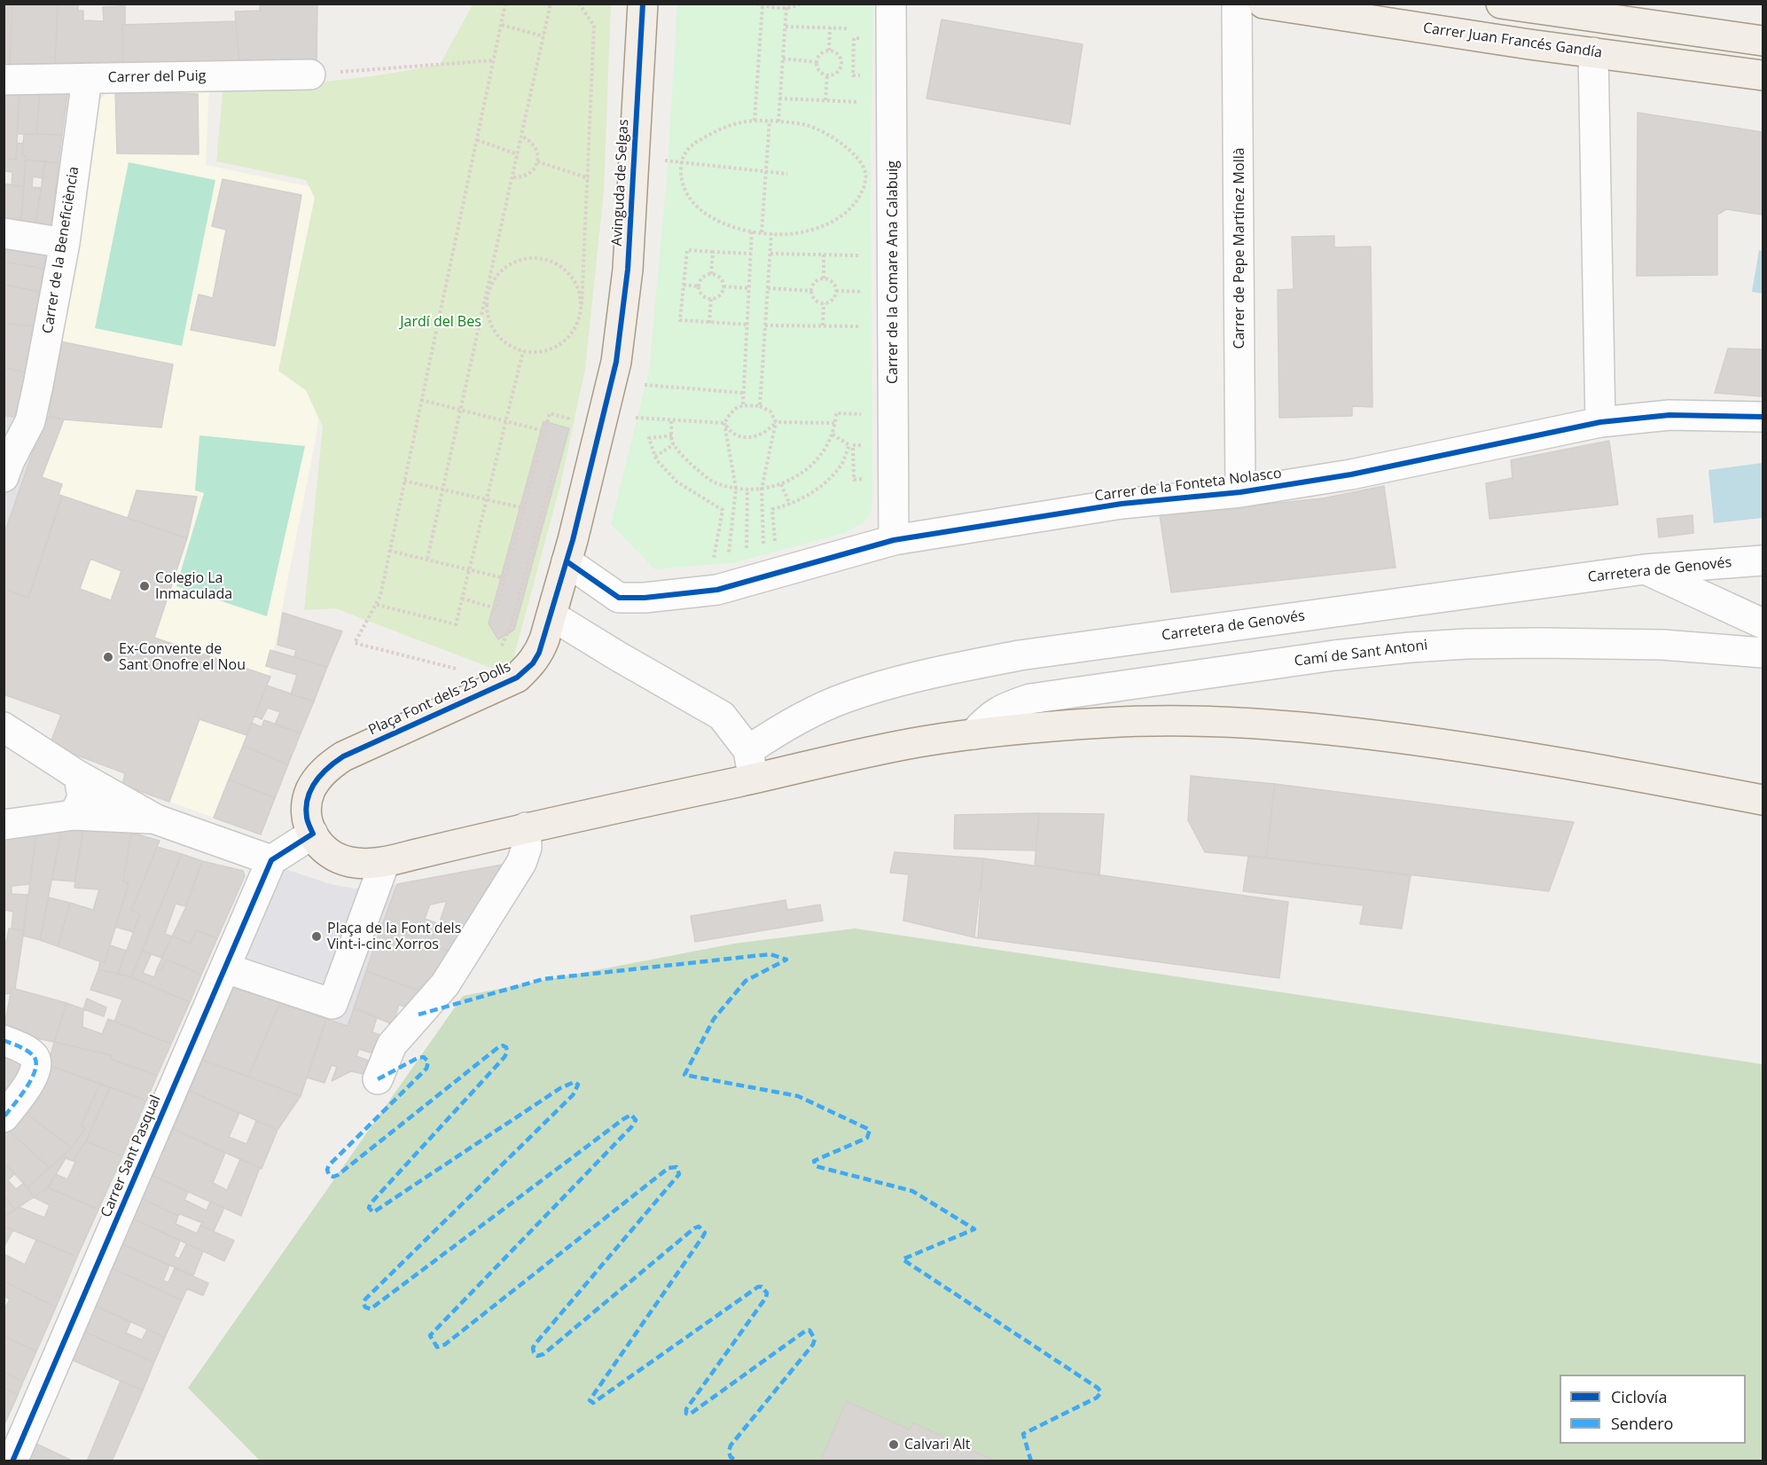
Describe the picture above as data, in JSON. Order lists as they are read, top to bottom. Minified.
{"streets":{"main road":["Carrer Juan Francés Gandía","Avinguda de Selgas","Plaça Font dels 25 Dolls"],"street":["Carrer del Puig","Carrer de Pepe Martínez Mollà","Carrer de la Beneficiència","Carrer de la Comare Ana Calabuig","Carrer de la Fonteta Nolasco","Carretera de Genovés","Camí de Sant Antoni","Carrer Sant Pasqual"]},"crossings":[["Carrer del Puig","Carrer de la Beneficiència"],["Avinguda de Selgas","Plaça Font dels 25 Dolls"],["Carrer de Pepe Martínez Mollà","Carrer de la Fonteta Nolasco"],["Carrer de la Comare Ana Calabuig","Carrer de la Fonteta Nolasco"],["Carrer de la Fonteta Nolasco","Plaça Font dels 25 Dolls"],["Camí de Sant Antoni","Plaça Font dels 25 Dolls"]],"parks":["Jardí del Bes"],"places":["Colegio La Inmaculada","Ex-Convente de Sant Onofre el Nou","Plaça de la Font dels Vint-i-cinc Xorros","Calvari Alt"],"legend":["Ciclovía","Sendero"]}
